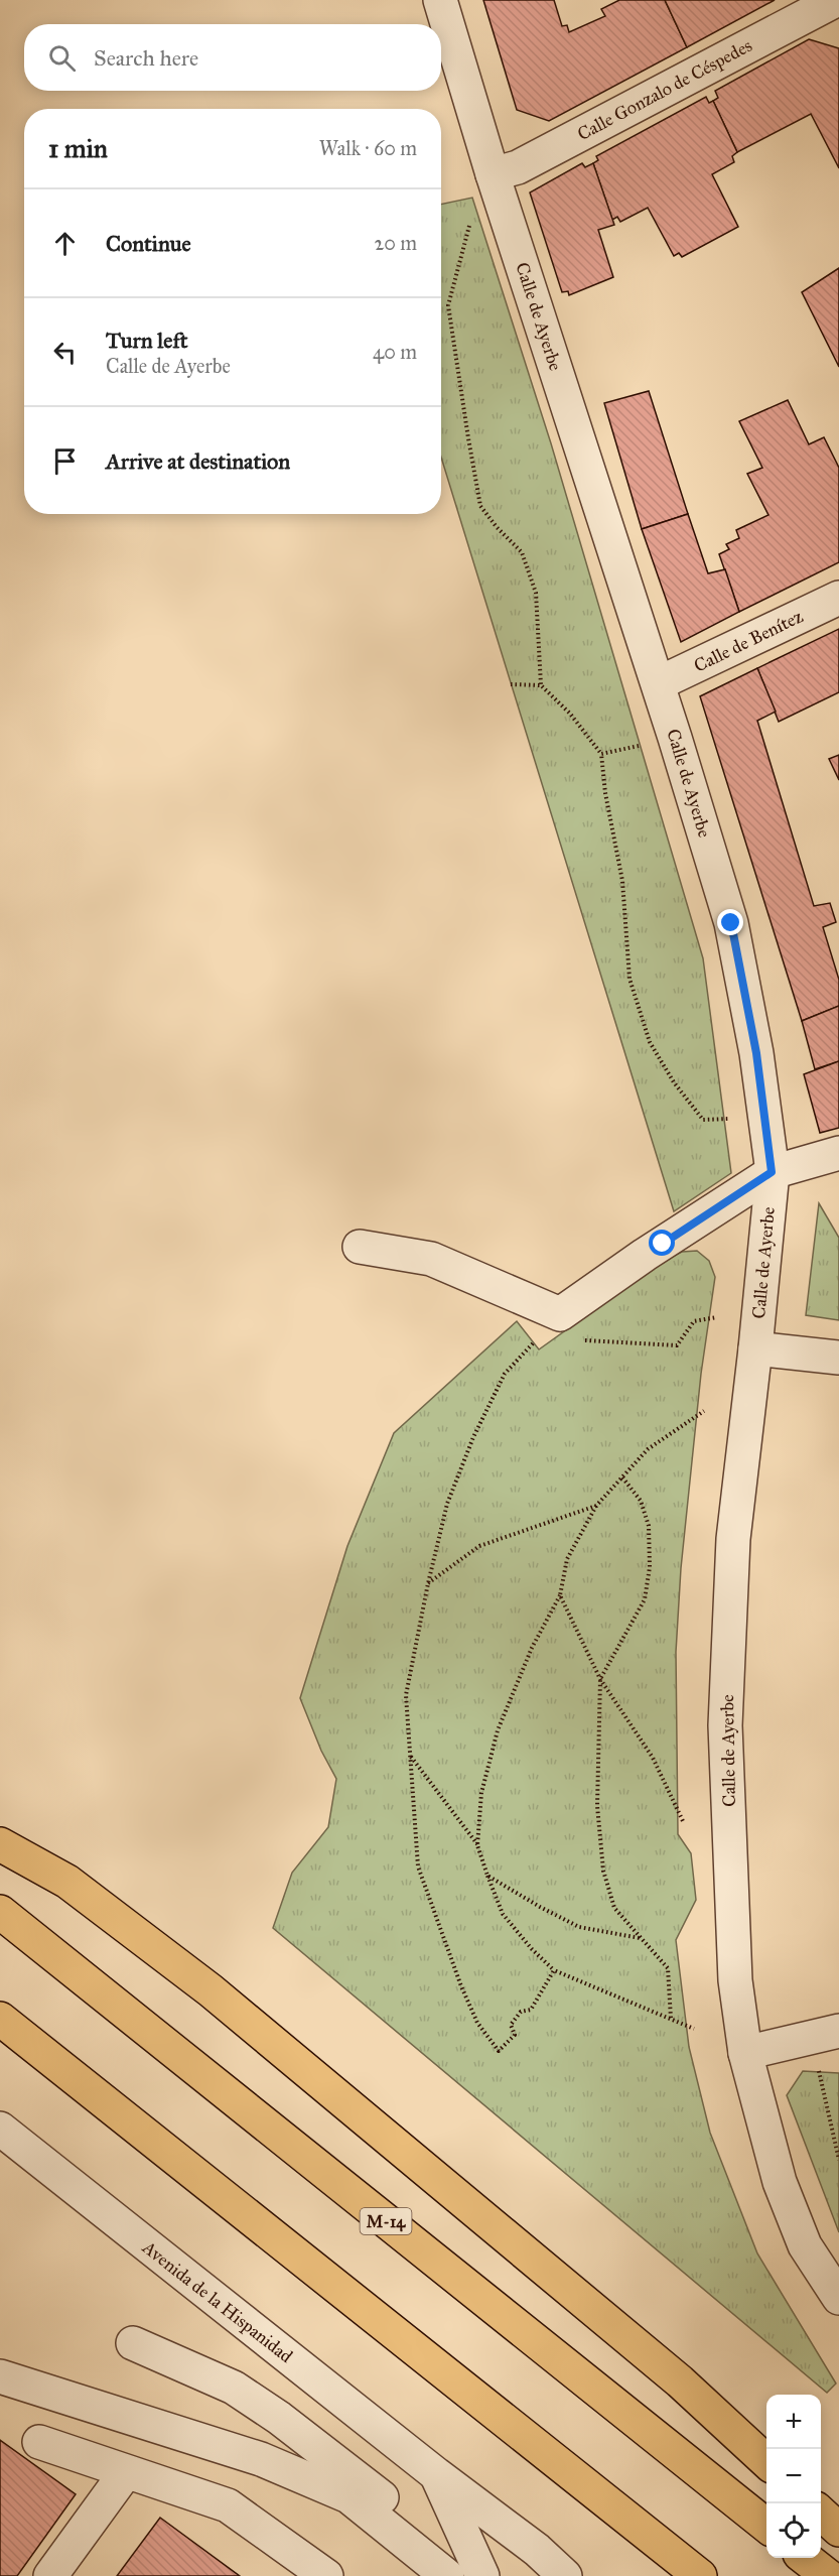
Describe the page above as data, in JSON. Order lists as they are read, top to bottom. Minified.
{"streets":{"highway":["M-14"],"street":["Calle Gonzalo de Céspedes","Calle de Ayerbe","Calle de Benítez","Avenida de la Hispanidad"]},"crossings":[["Calle Gonzalo de Céspedes","Calle de Ayerbe"],["Calle de Ayerbe","Calle de Benítez"]],"page":{"search":"Search here","heading":["1 min","Walk · 60 m"],"list":[["Continue","20 m"],["Turn left","Calle de Ayerbe","40 m"],"Arrive at destination"],"map_buttons":["+","−"]}}
